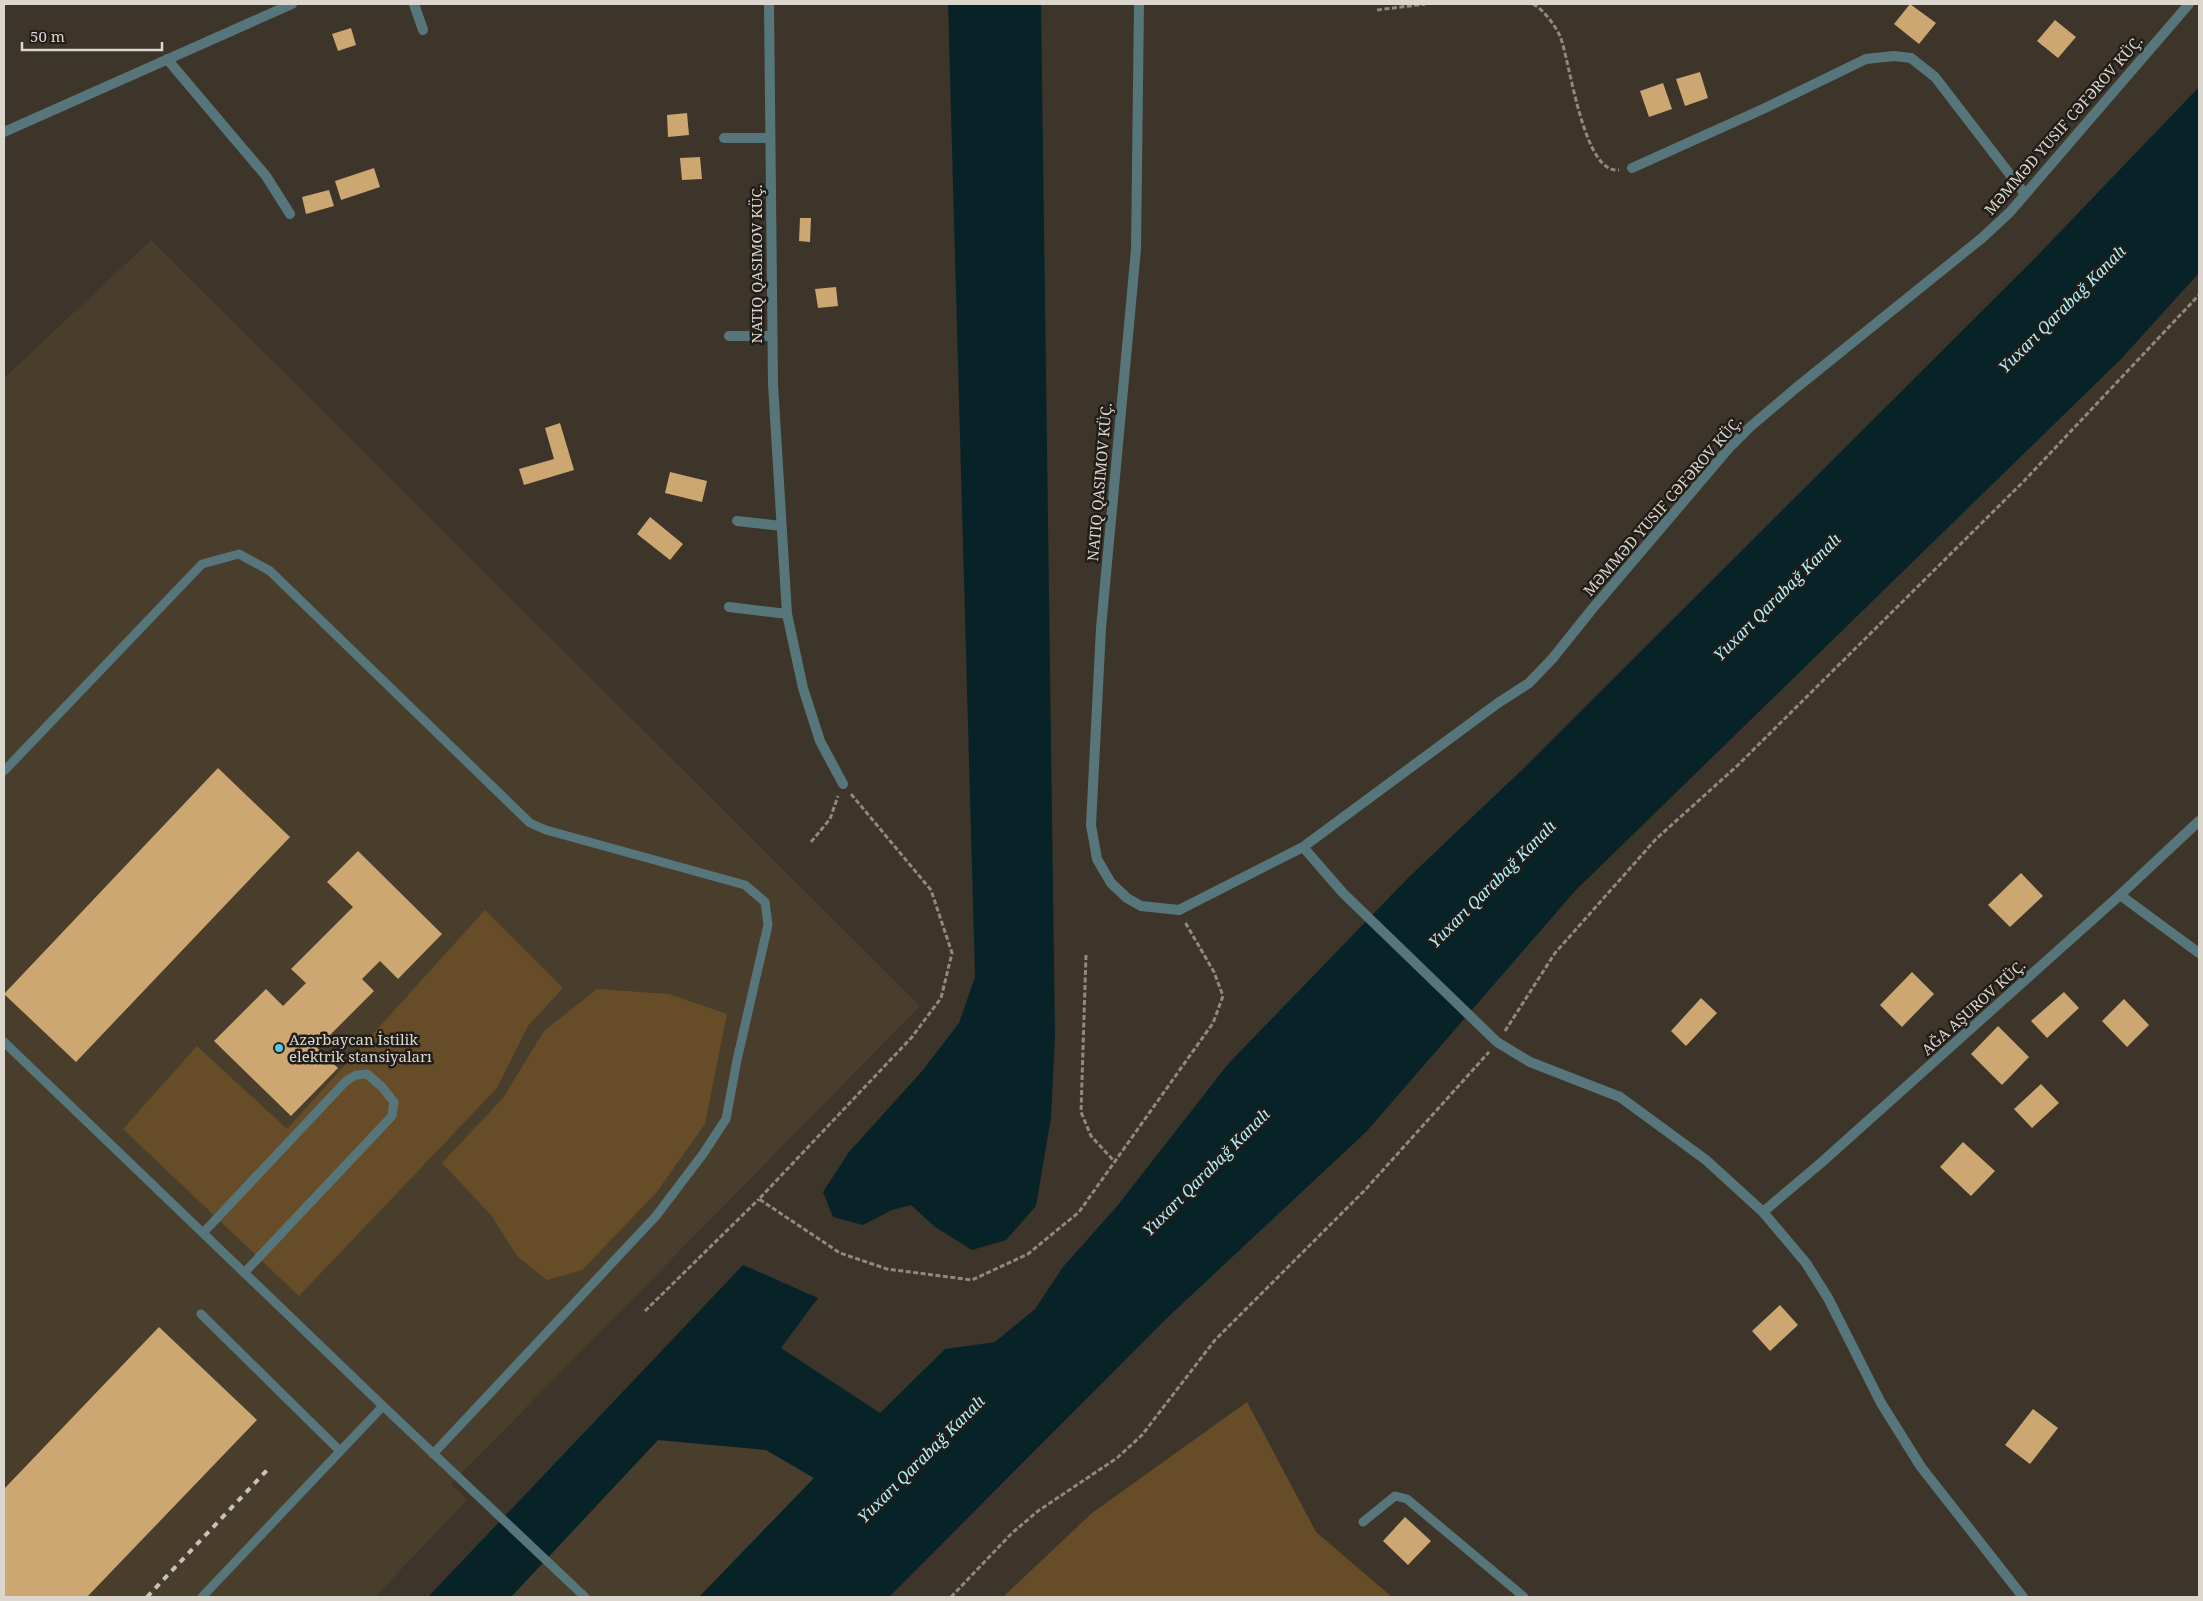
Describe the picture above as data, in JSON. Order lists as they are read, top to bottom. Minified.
{"streets":{"street":["MƏMMƏD YUSIF CƏFƏROV KÜÇ.","AĞA AŞUROV KÜÇ."]},"water":["Yuxarı Qarabağ Kanalı"],"places":["Azərbaycan İstilik elektrik stansiyaları"],"scale_bar":"50 m"}
